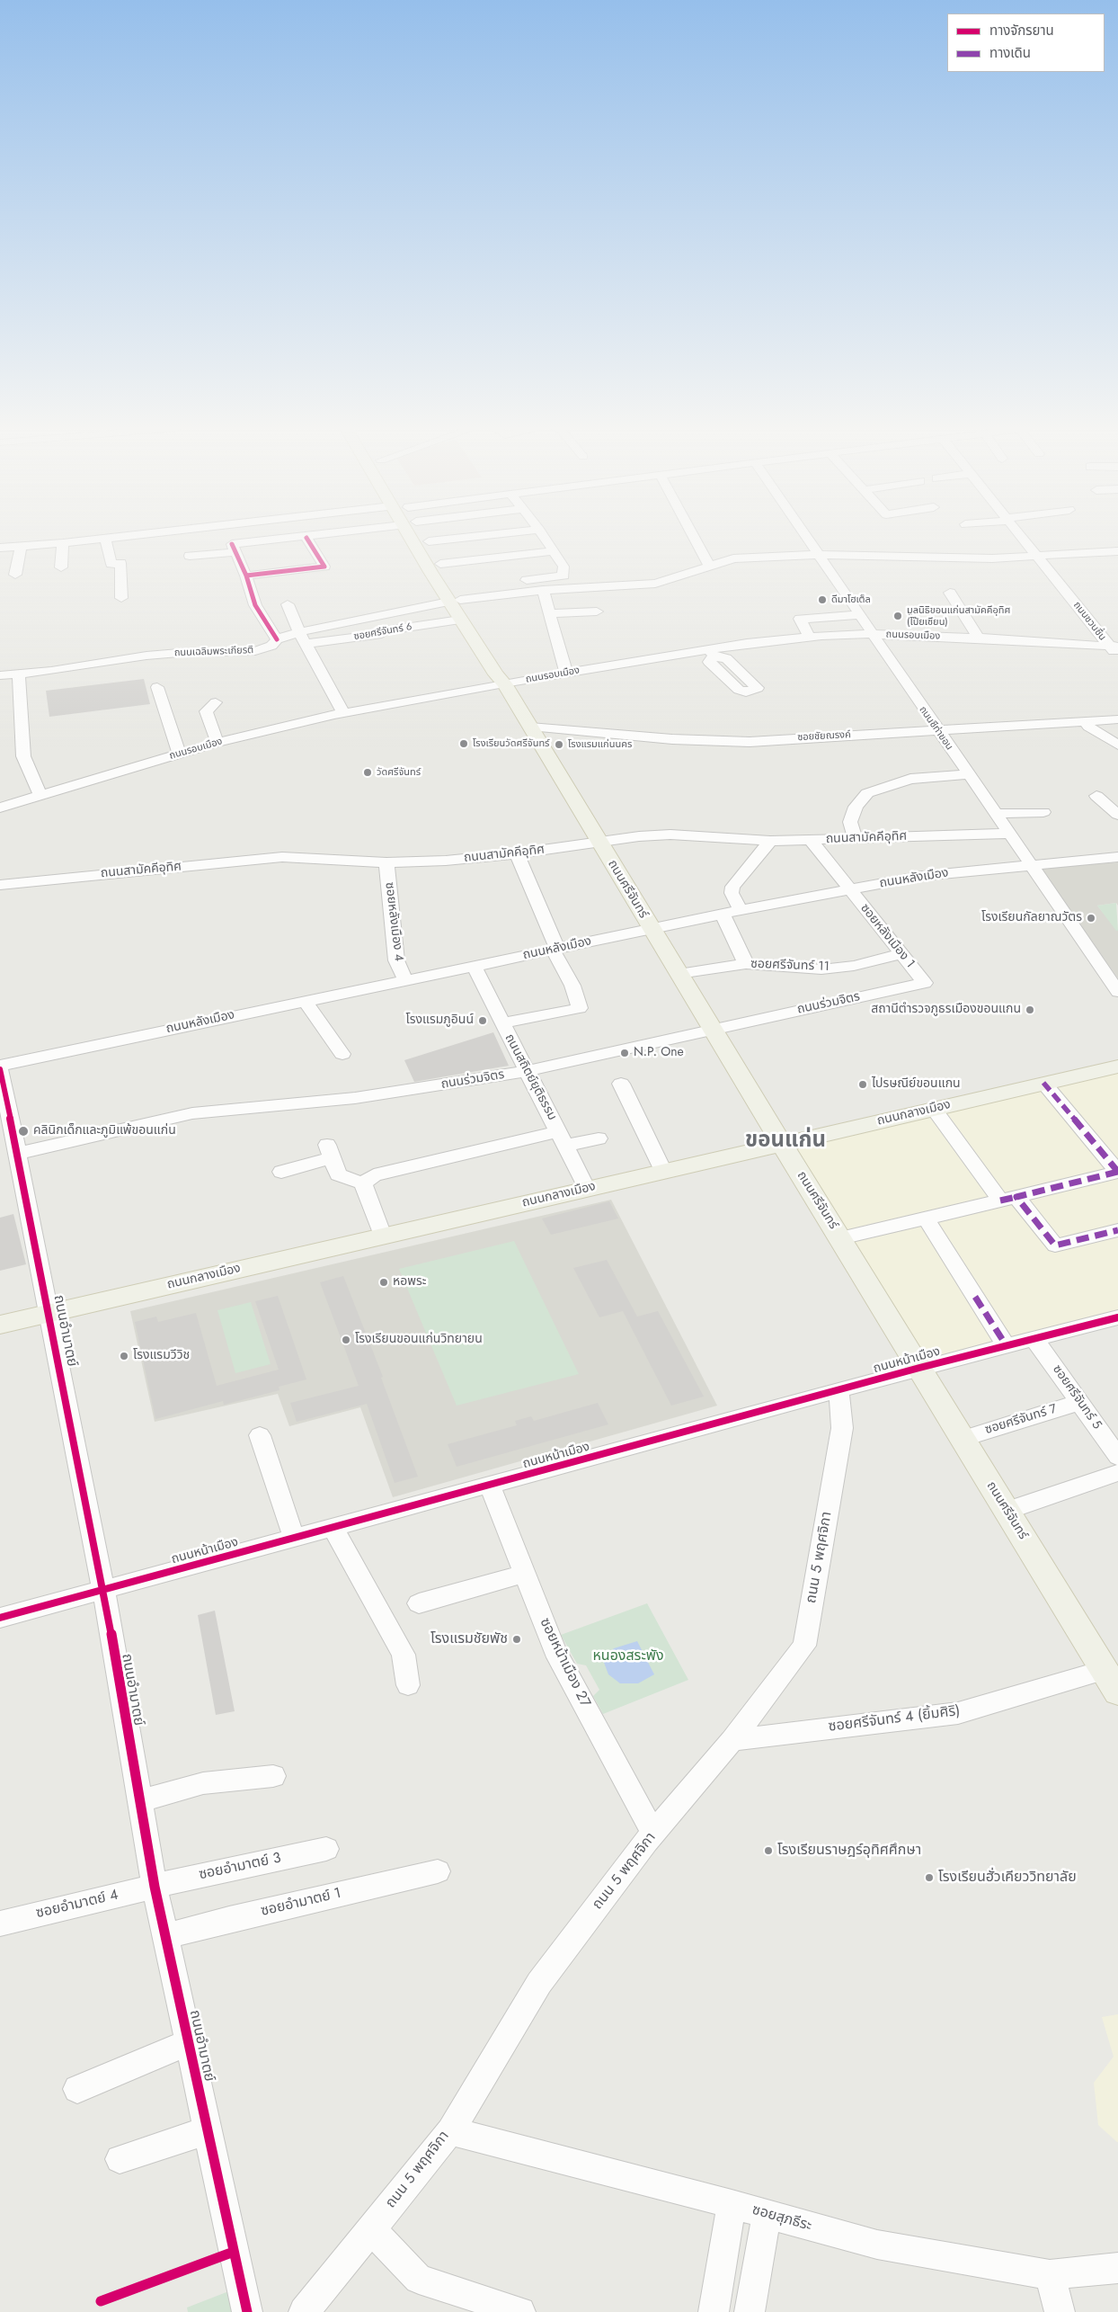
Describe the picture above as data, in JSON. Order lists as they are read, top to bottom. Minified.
{"streets":{"main road":["ถนนศรีจันทร์","ถนนกลางเมือง"],"street":["ถนนชวนชื่น","ซอยศรีจันทร์ 6","ถนนรอบเมือง","ถนนเฉลิมพระเกียรติ","ถนนชีท่าขอน","ซอยชัยณรงค์","ถนนสามัคคีอุทิศ","ถนนหลังเมือง","ซอยหลังเมือง 4","ซอยหลังเมือง 1","ซอยศรีจันทร์ 11","ถนนร่วมจิตร","ถนนสถิตย์ยุติธรรม","ถนนอำมาตย์","ถนนหน้าเมือง","ซอยศรีจันทร์ 5","ซอยศรีจันทร์ 7","ถนน 5 พฤศจิกา","ซอยหน้าเมือง 27","ซอยศรีจันทร์ 4 (ยิ้มศิริ)","ซอยอำมาตย์ 3","ซอยอำมาตย์ 1","ซอยอำมาตย์ 4","ซอยสุภธีระ"]},"crossings":[["ถนนชวนชื่น","ถนนรอบเมือง"],["ถนนชวนชื่น","ถนนเฉลิมพระเกียรติ"],["ซอยศรีจันทร์ 6","ถนนเฉลิมพระเกียรติ"],["ซอยศรีจันทร์ 6","ถนนศรีจันทร์"],["ถนนรอบเมือง","ถนนชีท่าขอน"],["ถนนรอบเมือง","ถนนศรีจันทร์"],["ถนนเฉลิมพระเกียรติ","ถนนชีท่าขอน"],["ถนนเฉลิมพระเกียรติ","ถนนศรีจันทร์"],["ถนนชีท่าขอน","ซอยชัยณรงค์"],["ถนนชีท่าขอน","ถนนสามัคคีอุทิศ"],["ถนนชีท่าขอน","ถนนหลังเมือง"],["ซอยชัยณรงค์","ถนนศรีจันทร์"],["ถนนสามัคคีอุทิศ","ถนนศรีจันทร์"],["ถนนสามัคคีอุทิศ","ซอยหลังเมือง 4"],["ถนนสามัคคีอุทิศ","ซอยหลังเมือง 1"],["ถนนหลังเมือง","ถนนศรีจันทร์"],["ถนนหลังเมือง","ซอยหลังเมือง 4"],["ถนนหลังเมือง","ซอยหลังเมือง 1"],["ถนนหลังเมือง","ถนนสถิตย์ยุติธรรม"],["ถนนศรีจันทร์","ซอยศรีจันทร์ 11"],["ถนนศรีจันทร์","ถนนร่วมจิตร"],["ถนนศรีจันทร์","ถนนกลางเมือง"],["ถนนศรีจันทร์","ถนนหน้าเมือง"],["ถนนศรีจันทร์","ซอยศรีจันทร์ 7"],["ถนนศรีจันทร์","ซอยศรีจันทร์ 4 (ยิ้มศิริ)"],["ซอยหลังเมือง 1","ซอยศรีจันทร์ 11"],["ซอยหลังเมือง 1","ถนนร่วมจิตร"],["ถนนร่วมจิตร","ถนนสถิตย์ยุติธรรม"],["ถนนร่วมจิตร","ถนนอำมาตย์"],["ถนนสถิตย์ยุติธรรม","ถนนกลางเมือง"],["ถนนกลางเมือง","ถนนอำมาตย์"],["ถนนอำมาตย์","ถนนหน้าเมือง"],["ถนนอำมาตย์","ซอยอำมาตย์ 3"],["ถนนอำมาตย์","ซอยอำมาตย์ 1"],["ถนนอำมาตย์","ซอยอำมาตย์ 4"],["ถนนหน้าเมือง","ซอยศรีจันทร์ 5"],["ถนนหน้าเมือง","ถนน 5 พฤศจิกา"],["ถนนหน้าเมือง","ซอยหน้าเมือง 27"],["ซอยศรีจันทร์ 5","ซอยศรีจันทร์ 7"],["ถนน 5 พฤศจิกา","ซอยหน้าเมือง 27"],["ถนน 5 พฤศจิกา","ซอยศรีจันทร์ 4 (ยิ้มศิริ)"],["ถนน 5 พฤศจิกา","ซอยสุภธีระ"],["ซอยอำมาตย์ 3","ซอยอำมาตย์ 4"]],"districts":["ขอนแก่น"],"parks":["หนองสระพัง"],"places":["ดีมาโฮเต็ล","มูลนิธิขอนแก่นสามัคคีอุทิศ (โป๊ยเซียน)","โรงเรียนวัดศรีจันทร์","โรงแรมแก่นนคร","วัดศรีจันทร์","โรงเรียนกัลยาณวัตร","สถานีตำรวจภูธรเมืองขอนแกน","โรงแรมภูอินน์","N.P. One","ไปรษณีย์ขอนแกน","คลินิกเด็กและภูมิแพ้ขอนแก่น","หอพระ","โรงเรียนขอนแก่นวิทยายน","โรงแรมวีวิช","โรงแรมชัยพัช","โรงเรียนราษฎร์อุทิศศึกษา","โรงเรียนฮั่วเคียววิทยาลัย"],"legend":["ทางจักรยาน","ทางเดิน"]}
